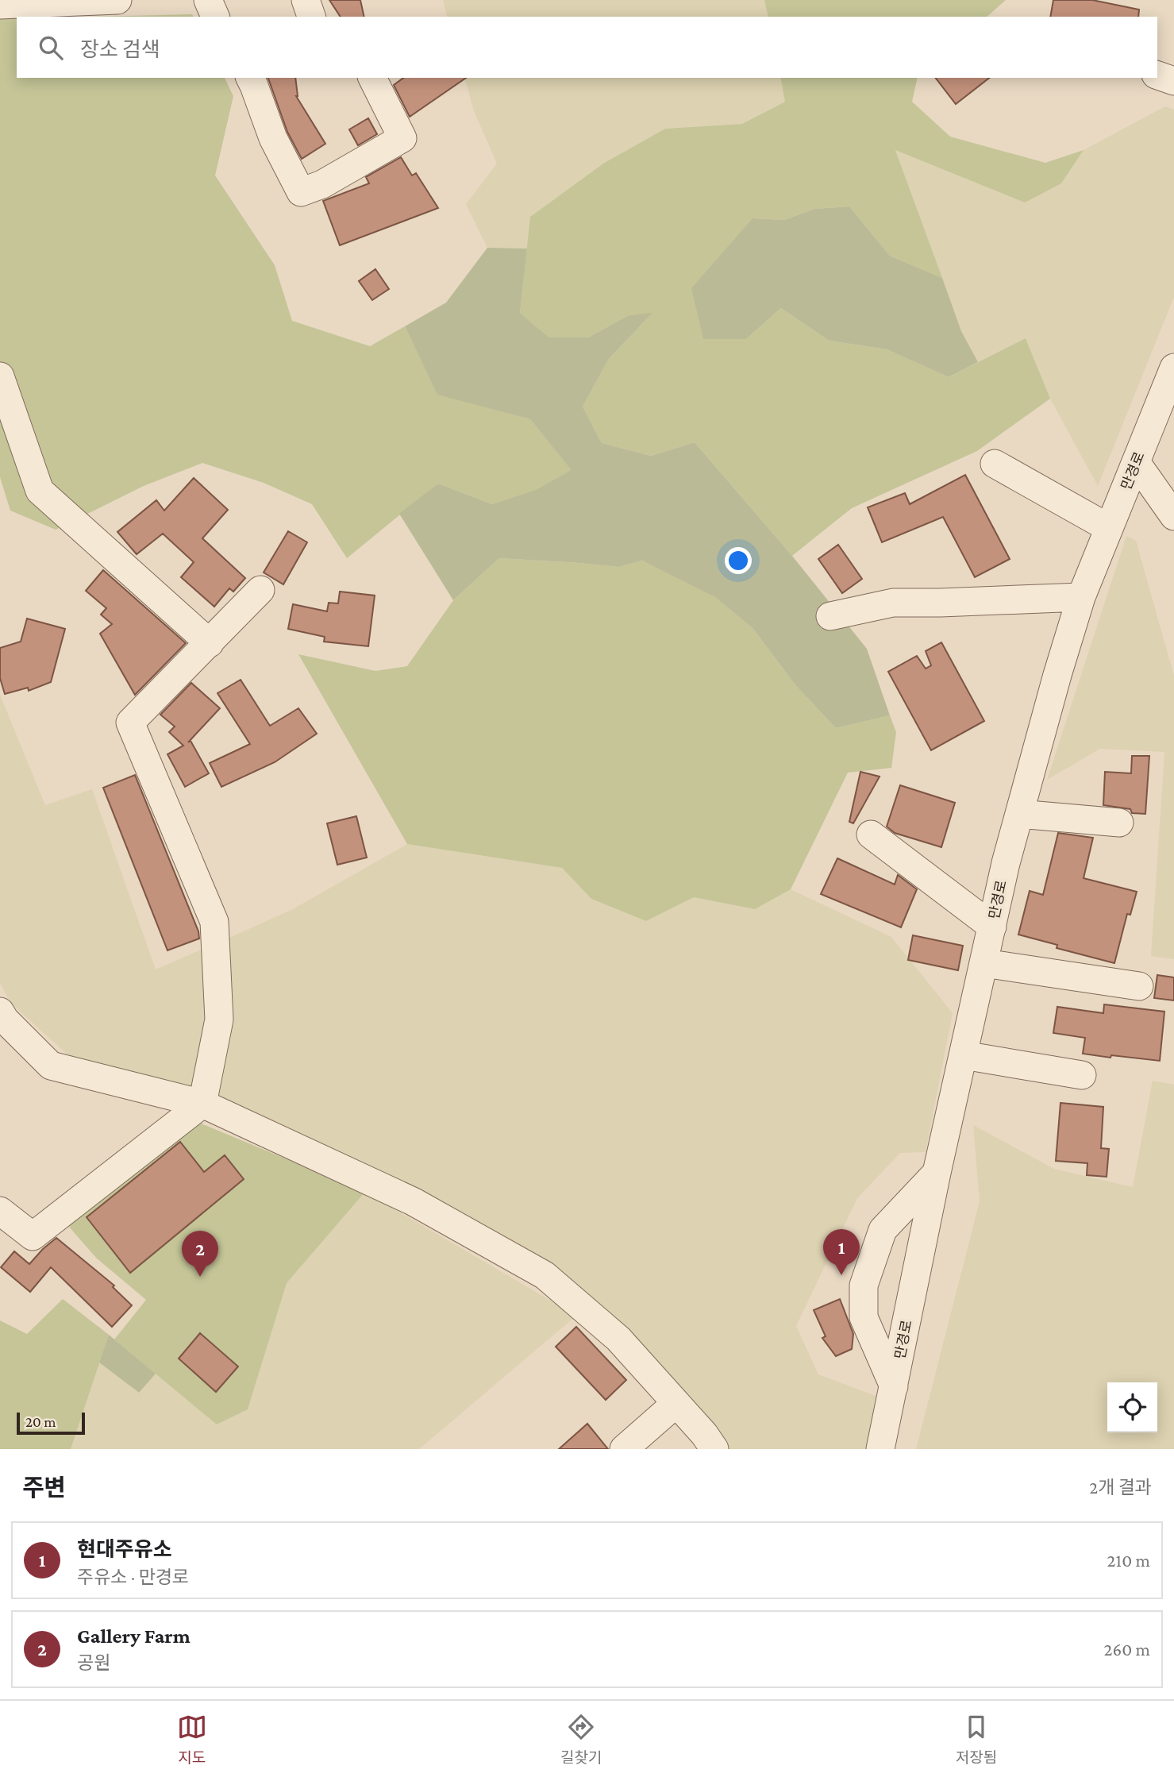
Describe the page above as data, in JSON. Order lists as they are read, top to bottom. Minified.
{"streets":{"street":["만경로"]},"scale_bar":"20 m","page":{"search":"장소 검색","pins":["1","2"],"scale":"20 m","heading":["주변","2개 결과"],"list":[{"mark":"1","name":"현대주유소","note":"주유소 · 만경로","value":"210 m"},{"mark":"2","name":"Gallery Farm","note":"공원","value":"260 m"}],"nav":["지도","길찾기","저장됨"]}}
